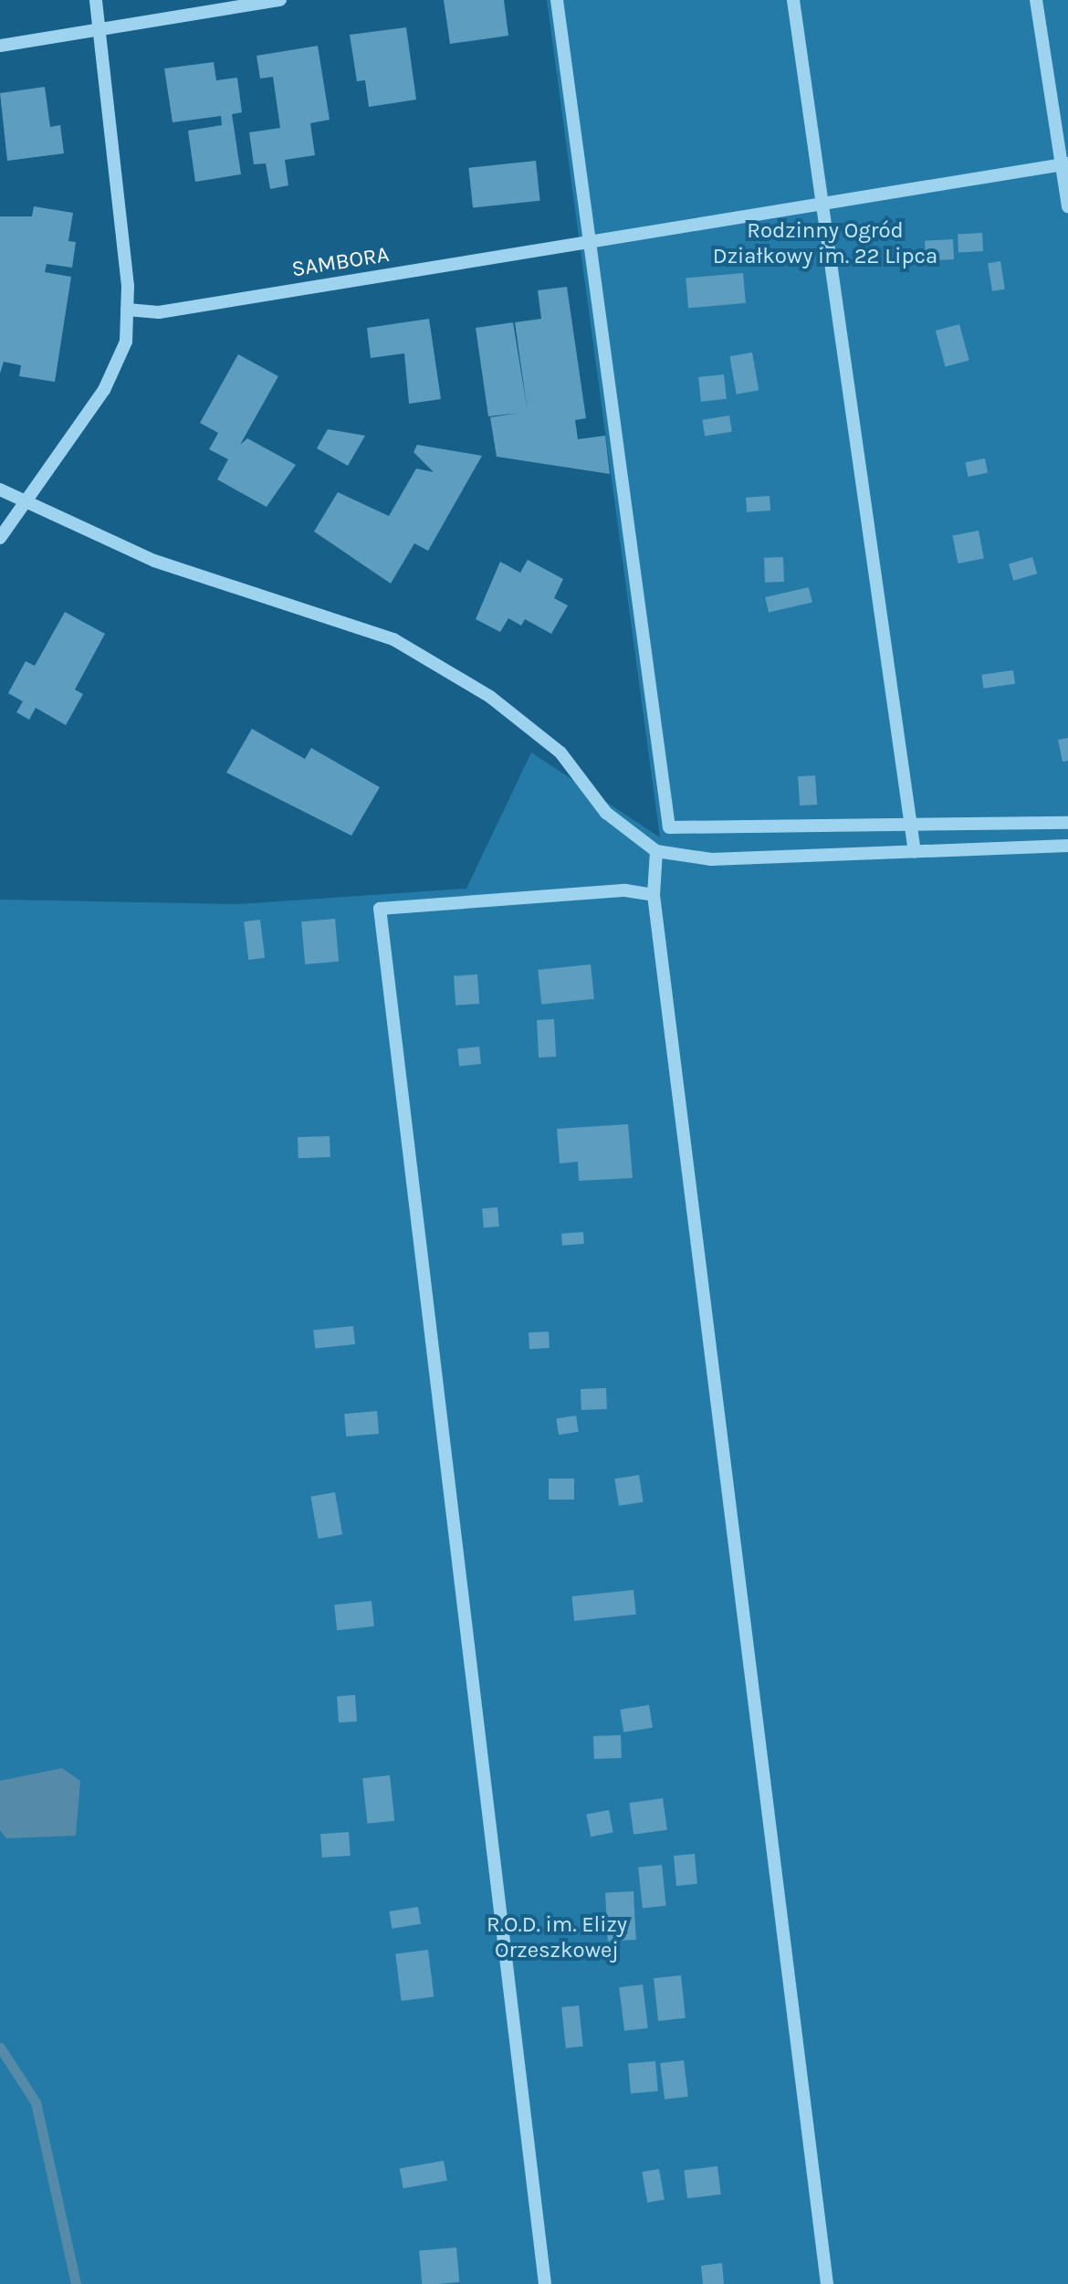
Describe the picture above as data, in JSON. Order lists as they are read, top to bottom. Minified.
{"streets":{"street":["SAMBORA"]},"parks":["Rodzinny Ogród Działkowy im. 22 Lipca","R.O.D. im. Elizy Orzeszkowej"]}
